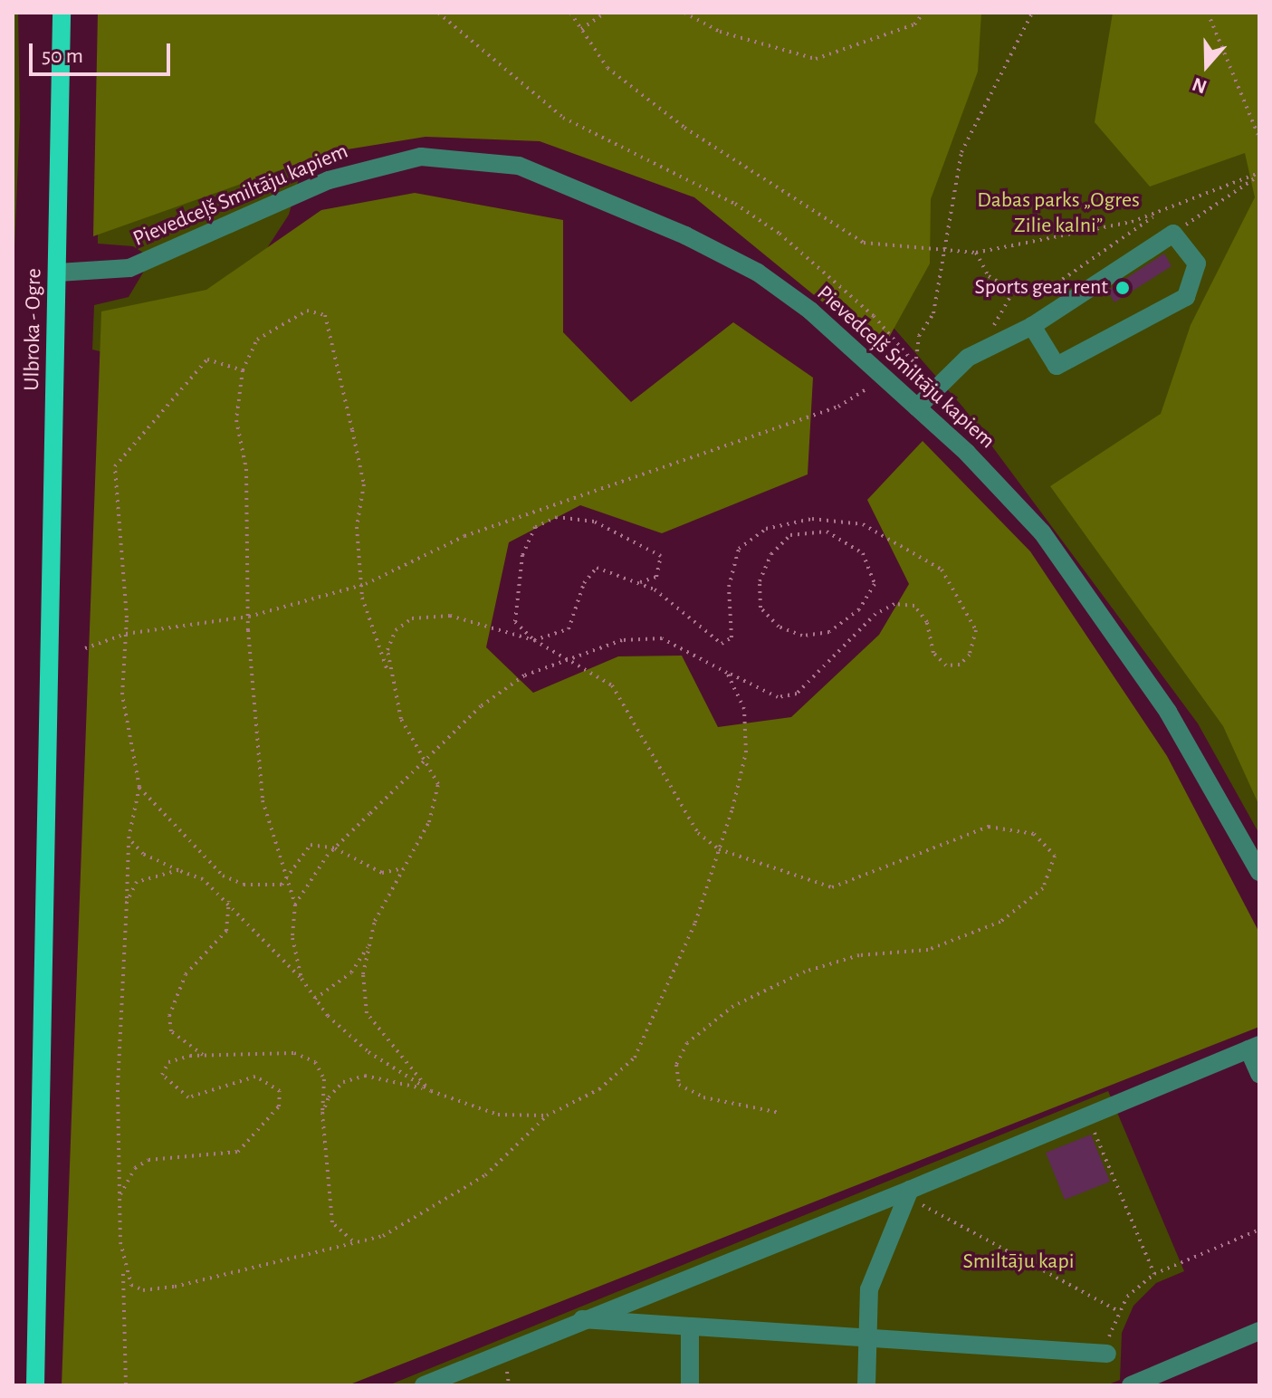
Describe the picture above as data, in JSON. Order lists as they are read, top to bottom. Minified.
{"streets":{"main road":["Ulbroka - Ogre"],"street":["Pievedceļš Smiltāju kapiem"]},"crossings":[["Pievedceļš Smiltāju kapiem","Ulbroka - Ogre"]],"parks":["Dabas parks „Ogres Zilie kalni”","Smiltāju kapi"],"places":["Sports gear rent"],"scale_bar":"50 m","north":"bottom"}
